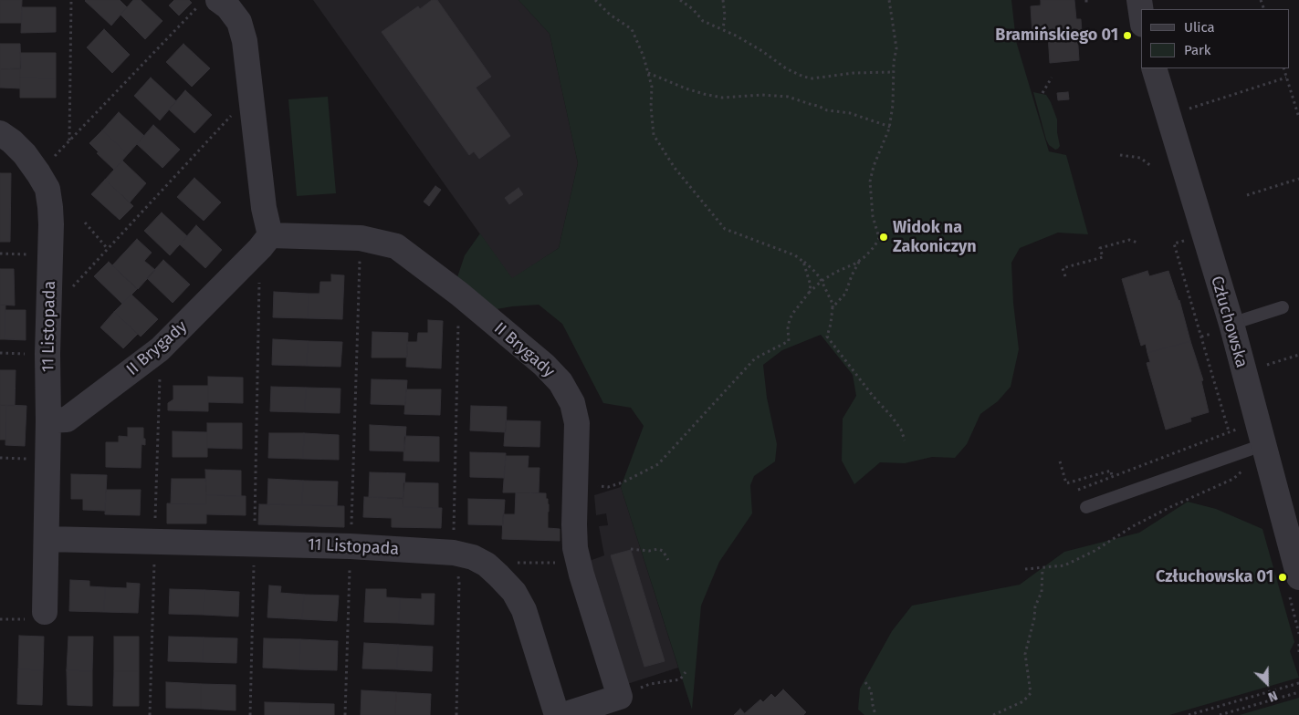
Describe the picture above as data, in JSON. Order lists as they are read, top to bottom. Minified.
{"streets":{"street":["Człuchowska","11 Listopada","II Brygady"]},"crossings":[["11 Listopada","II Brygady"]],"places":["Bramińskiego 01","Widok na Zakoniczyn","Człuchowska 01"],"legend":["Ulica","Park"],"north":"bottom right"}
